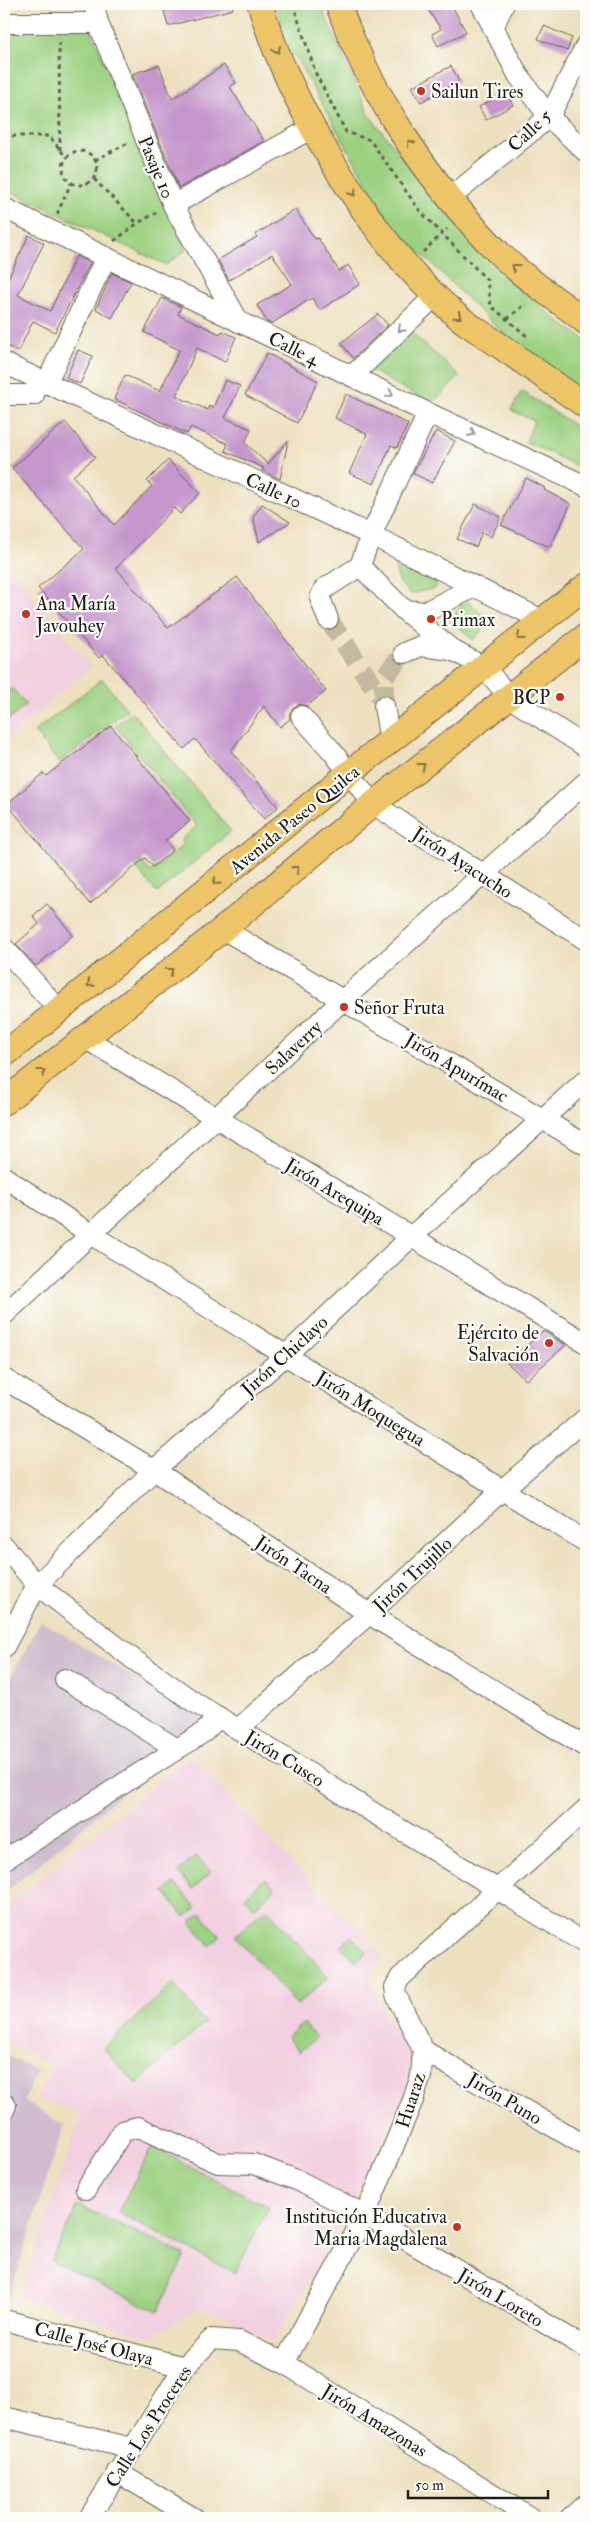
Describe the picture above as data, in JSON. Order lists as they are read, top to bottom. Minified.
{"streets":{"main road":["Avenida Paseo Quilca"],"street":["Calle 5","Pasaje 10","Calle 4","Calle 10","Jirón Ayacucho","Salaverry","Jirón Apurímac","Jirón Arequipa","Jirón Chiclayo","Jirón Moquegua","Jirón Tacna","Jirón Trujillo","Jirón Cusco","Jirón Puno","Huaraz","Jirón Loreto","Calle José Olaya","Jirón Amazonas","Calle Los Proceres"]},"crossings":[["Pasaje 10","Calle 4"],["Calle 10","Avenida Paseo Quilca"],["Avenida Paseo Quilca","Jirón Ayacucho"],["Avenida Paseo Quilca","Jirón Apurímac"],["Avenida Paseo Quilca","Jirón Arequipa"],["Jirón Ayacucho","Salaverry"],["Salaverry","Jirón Apurímac"],["Salaverry","Jirón Arequipa"],["Salaverry","Jirón Moquegua"],["Jirón Apurímac","Jirón Chiclayo"],["Jirón Arequipa","Jirón Chiclayo"],["Jirón Chiclayo","Jirón Moquegua"],["Jirón Chiclayo","Jirón Tacna"],["Jirón Chiclayo","Jirón Cusco"],["Jirón Moquegua","Jirón Trujillo"],["Jirón Tacna","Jirón Trujillo"],["Jirón Trujillo","Jirón Cusco"],["Jirón Cusco","Huaraz"],["Jirón Puno","Huaraz"],["Huaraz","Jirón Loreto"],["Huaraz","Jirón Amazonas"],["Calle José Olaya","Calle Los Proceres"],["Jirón Amazonas","Calle Los Proceres"]],"one_way":["Calle 4"],"places":["Sailun Tires","Ana María Javouhey","Primax","BCP","Señor Fruta","Ejército de Salvación","Institución Educativa Maria Magdalena"],"scale_bar":"50 m"}
